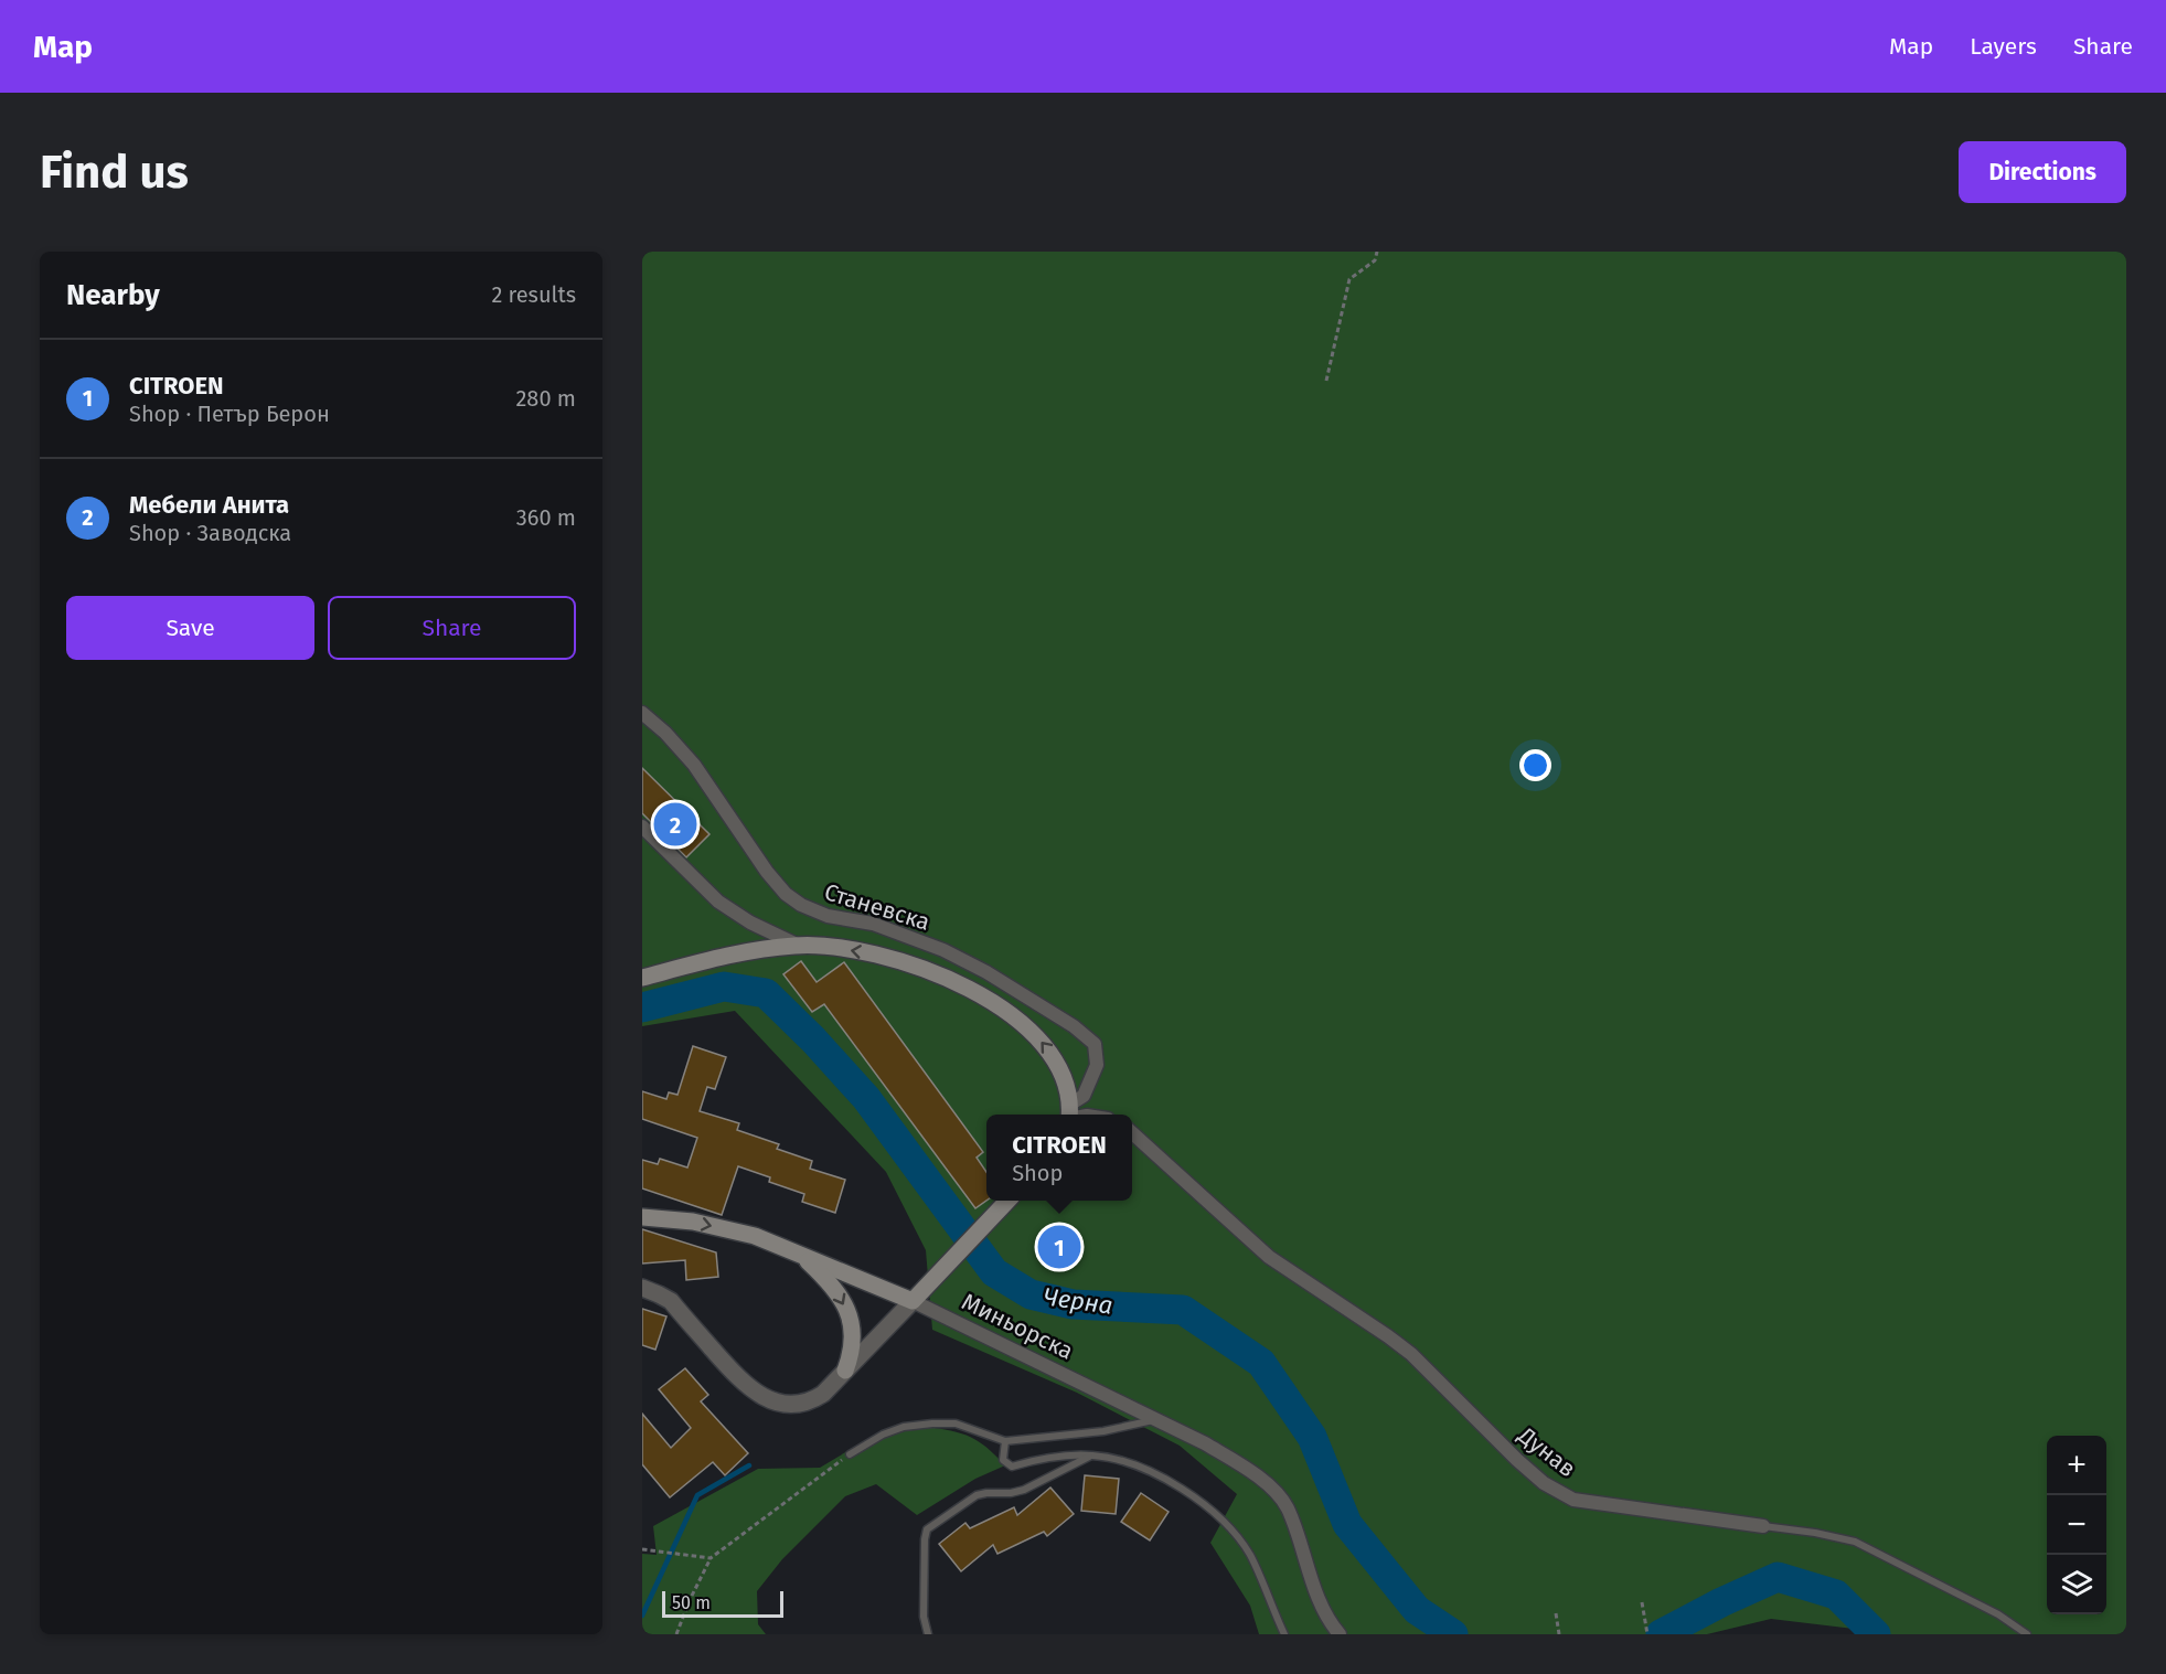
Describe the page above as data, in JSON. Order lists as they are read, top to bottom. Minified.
{"streets":{"street":["Станевска","Миньорска","Дунав"]},"water":["Черна"],"scale_bar":"50 m","page":{"header":"Map","nav":["Map","Layers","Share"],"buttons":["Directions",["Save","Share"]],"title":"Find us","heading":["Nearby","2 results"],"list":[{"mark":"1","name":"CITROEN","note":"Shop · Петър Берон","value":"280 m"},{"mark":"2","name":"Мебели Анита","note":"Shop · Заводска","value":"360 m"}],"pins":["2","1"],"popup":["CITROEN","Shop"],"map_buttons":["+","−"],"scale":"50 m"}}
